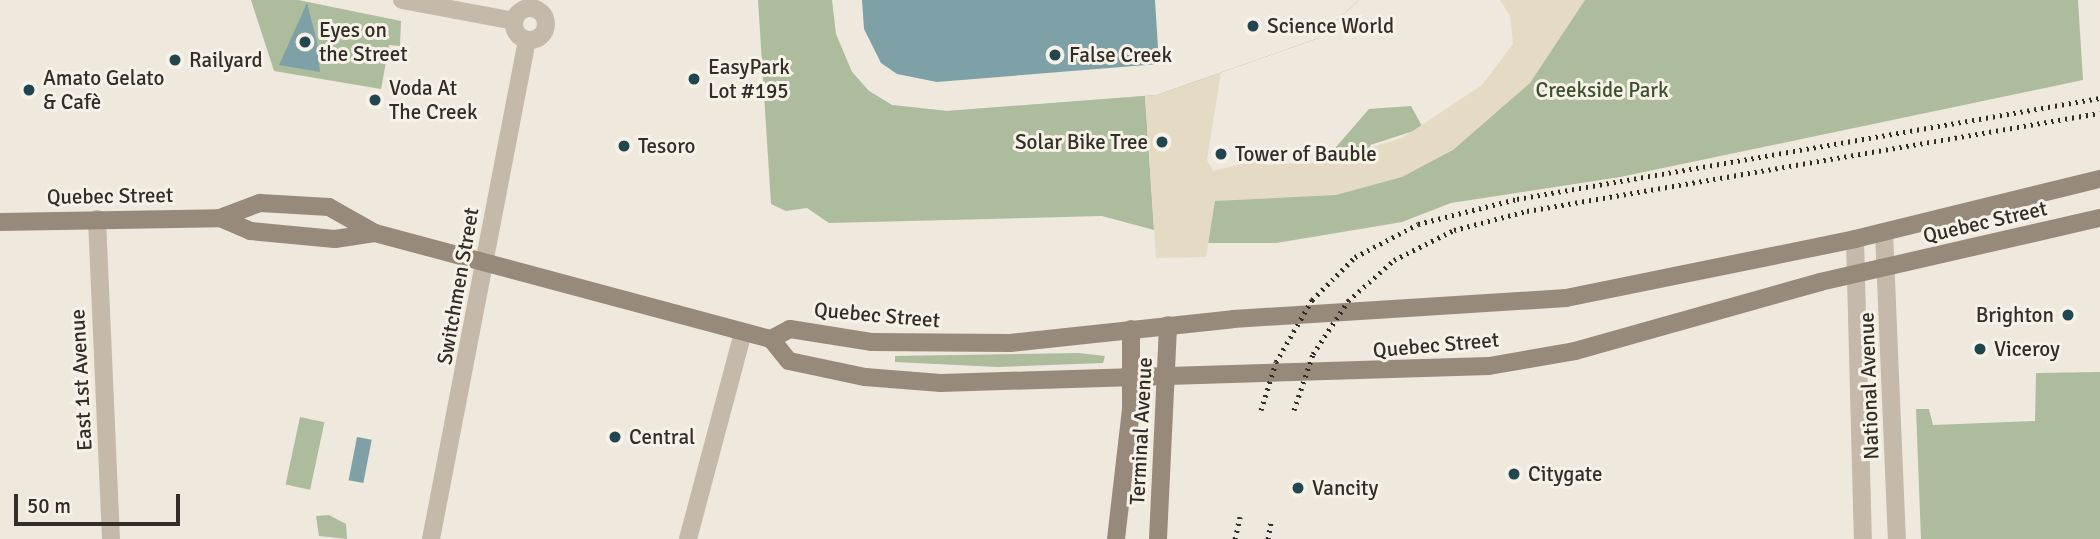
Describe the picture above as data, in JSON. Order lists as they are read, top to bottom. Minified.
{"streets":{"main road":["Quebec Street","Terminal Avenue"],"street":["Switchmen Street","East 1st Avenue","National Avenue"]},"crossings":[["Quebec Street","Switchmen Street"],["Quebec Street","East 1st Avenue"],["Quebec Street","National Avenue"],["Quebec Street","Terminal Avenue"]],"parks":["Creekside Park"],"places":["Science World","Eyes on the Street","False Creek","Railyard","EasyPark Lot #195","Amato Gelato & Cafè","Voda At The Creek","Solar Bike Tree","Tesoro","Tower of Bauble","Brighton","Viceroy","Central","Citygate","Vancity"],"scale_bar":"50 m"}
